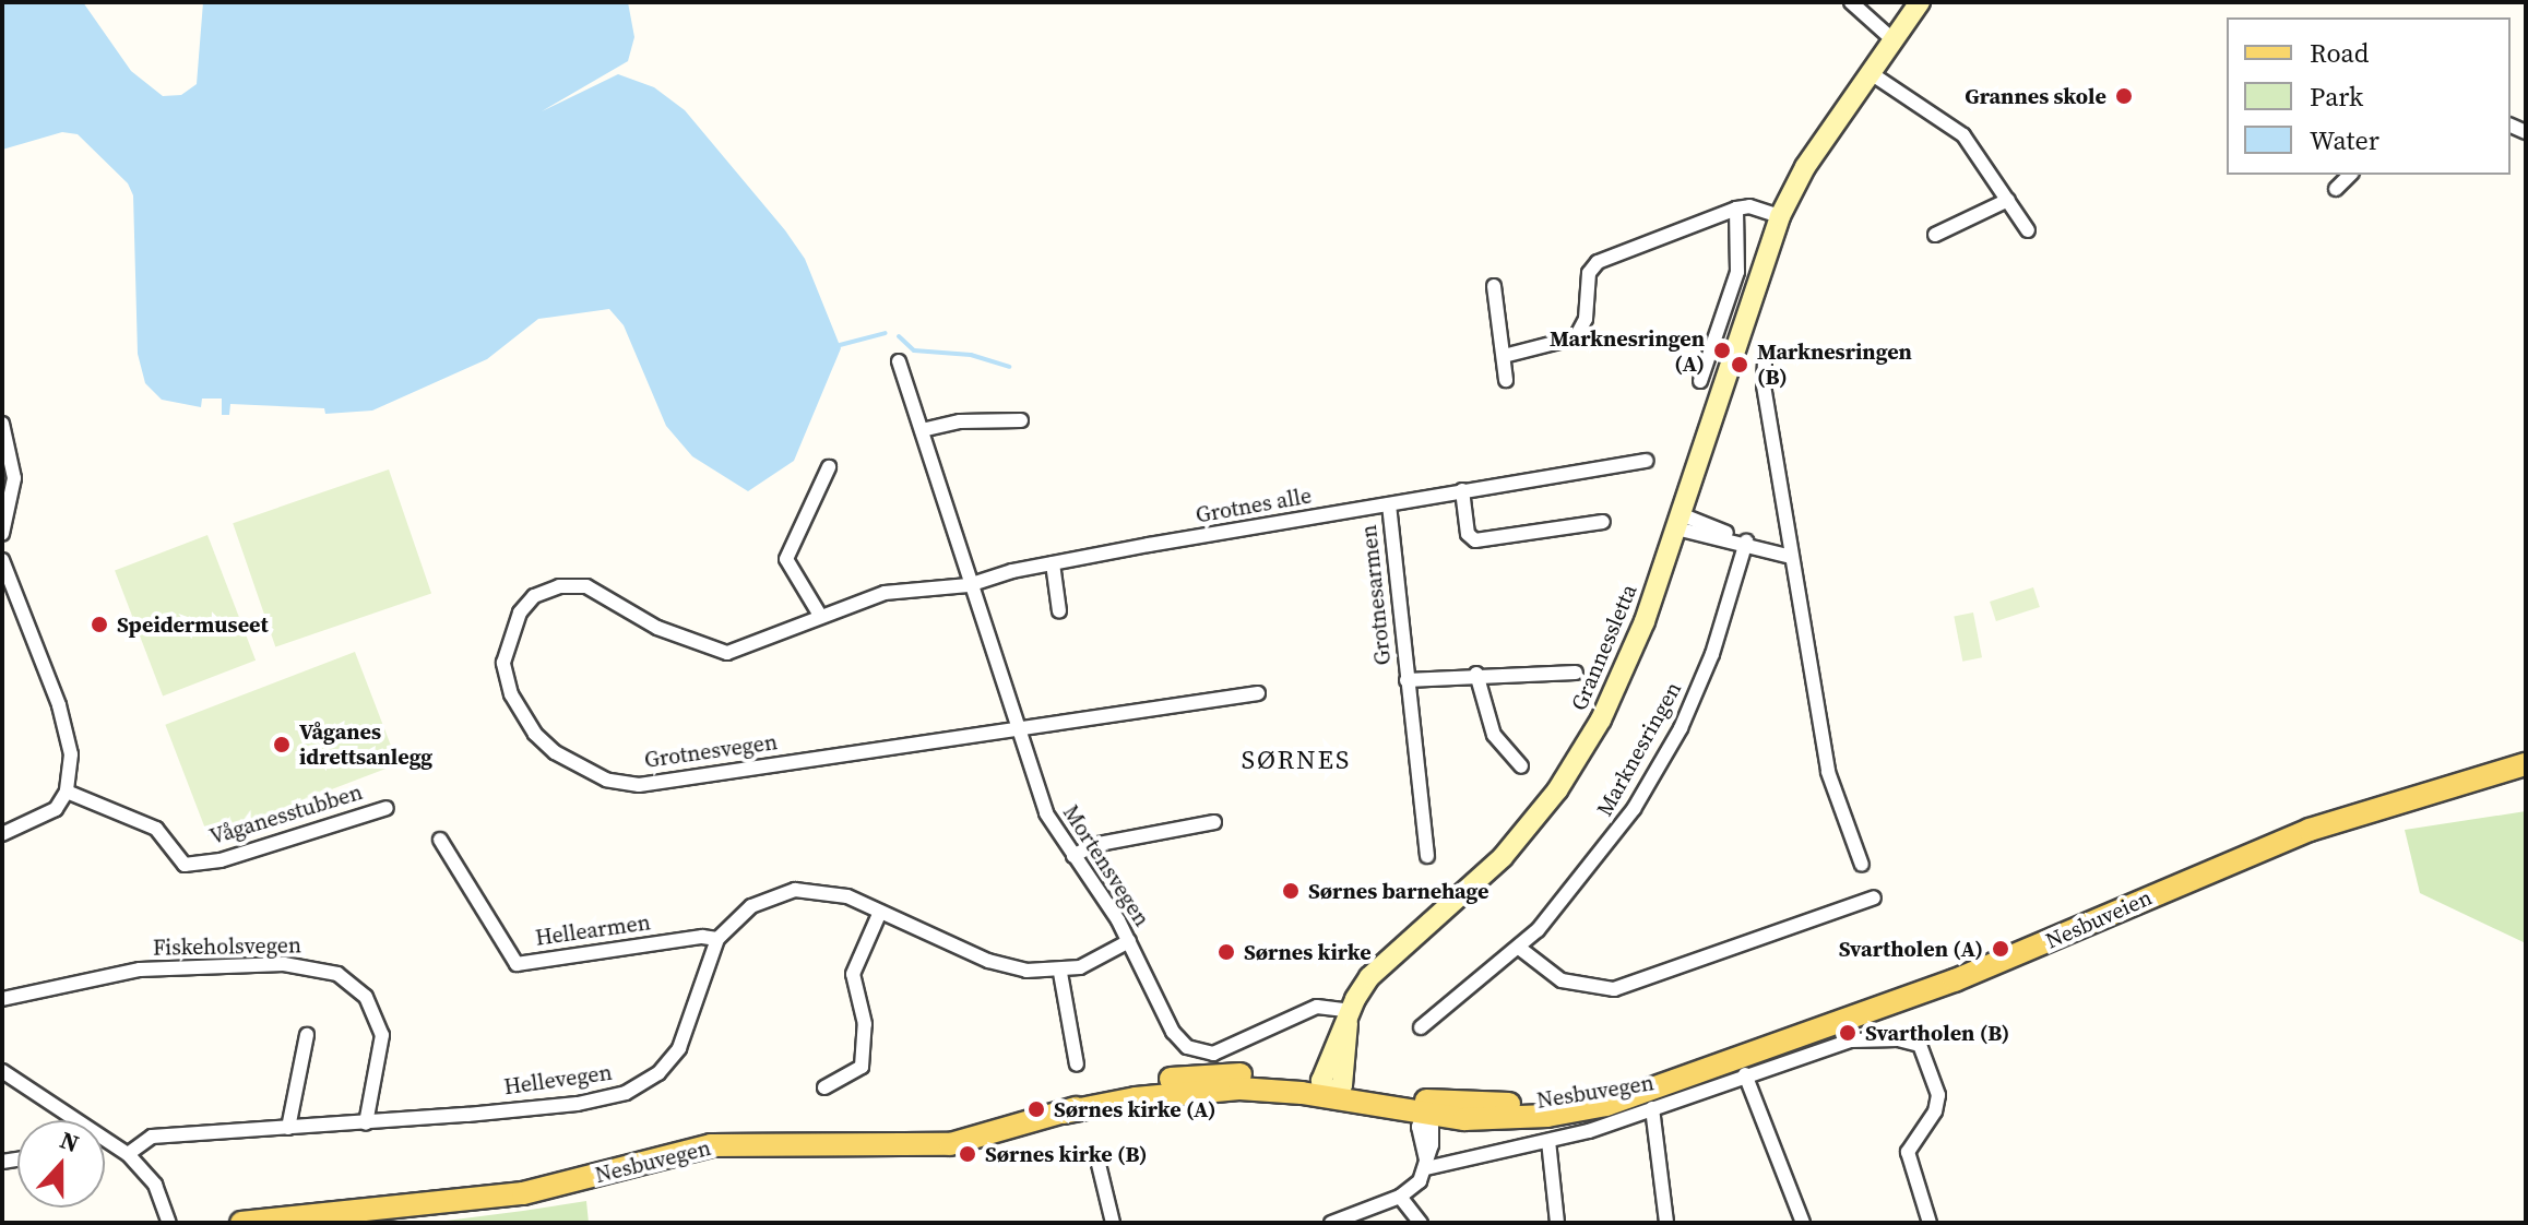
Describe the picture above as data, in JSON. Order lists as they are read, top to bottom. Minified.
{"streets":{"main road":["Grannessletta","Nesbuveien","Nesbuvegen"],"street":["Grotnes alle","Grotnesarmen","Marknesringen","Grotnesvegen","Våganesstubben","Mortensvegen","Hellearmen","Fiskeholsvegen","Hellevegen"]},"crossings":[["Grotnes alle","Grotnesarmen"],["Grotnes alle","Grotnesvegen"],["Grotnes alle","Mortensvegen"],["Grannessletta","Mortensvegen"],["Grannessletta","Nesbuvegen"],["Grotnesvegen","Mortensvegen"],["Mortensvegen","Hellevegen"],["Nesbuveien","Nesbuvegen"],["Hellearmen","Hellevegen"],["Fiskeholsvegen","Hellevegen"]],"districts":["SØRNES"],"places":["Grannes skole","Marknesringen (A)","Marknesringen (B)","Speidermuseet","Våganes idrettsanlegg","Sørnes barnehage","Svartholen (A)","Sørnes kirke","Svartholen (B)","Sørnes kirke (A)","Sørnes kirke (B)"],"legend":["Road","Park","Water"],"north":"top"}
